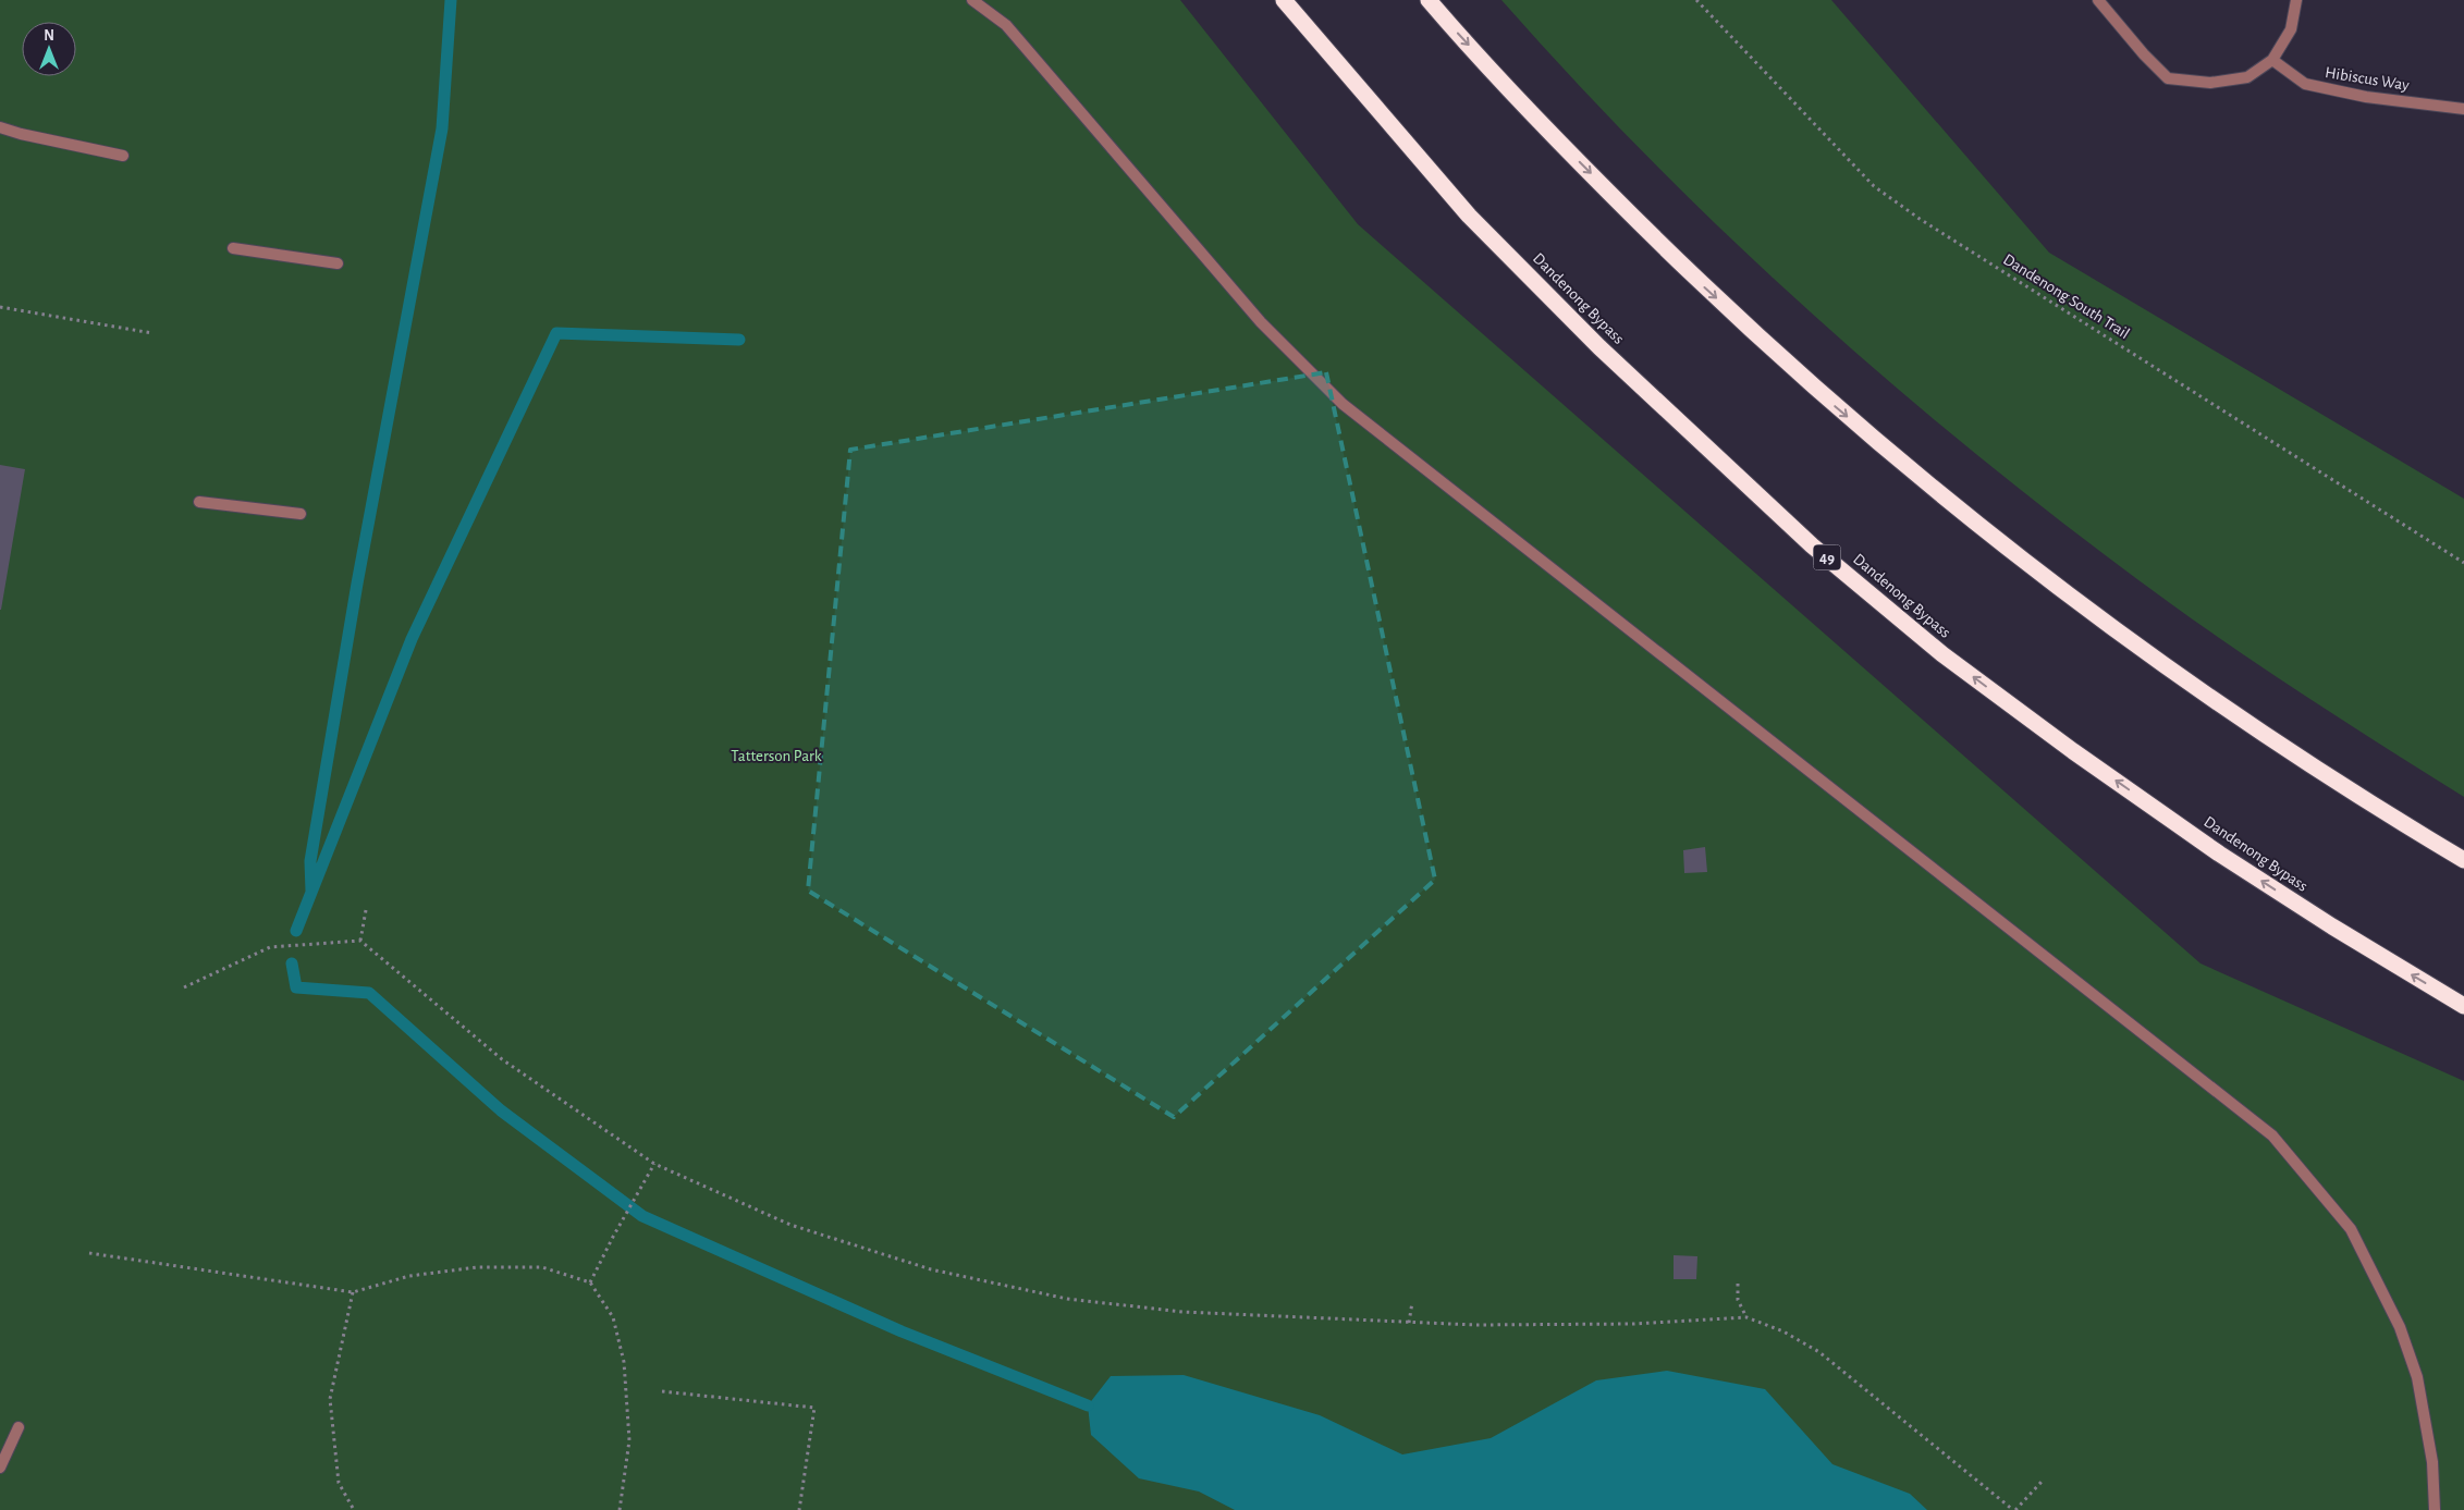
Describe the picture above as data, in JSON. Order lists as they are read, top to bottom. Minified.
{"streets":{"highway":["Dandenong Bypass","49"],"street":["Hibiscus Way"],"path":["Dandenong South Trail"]},"parks":["Tatterson Park"],"north":"top"}
